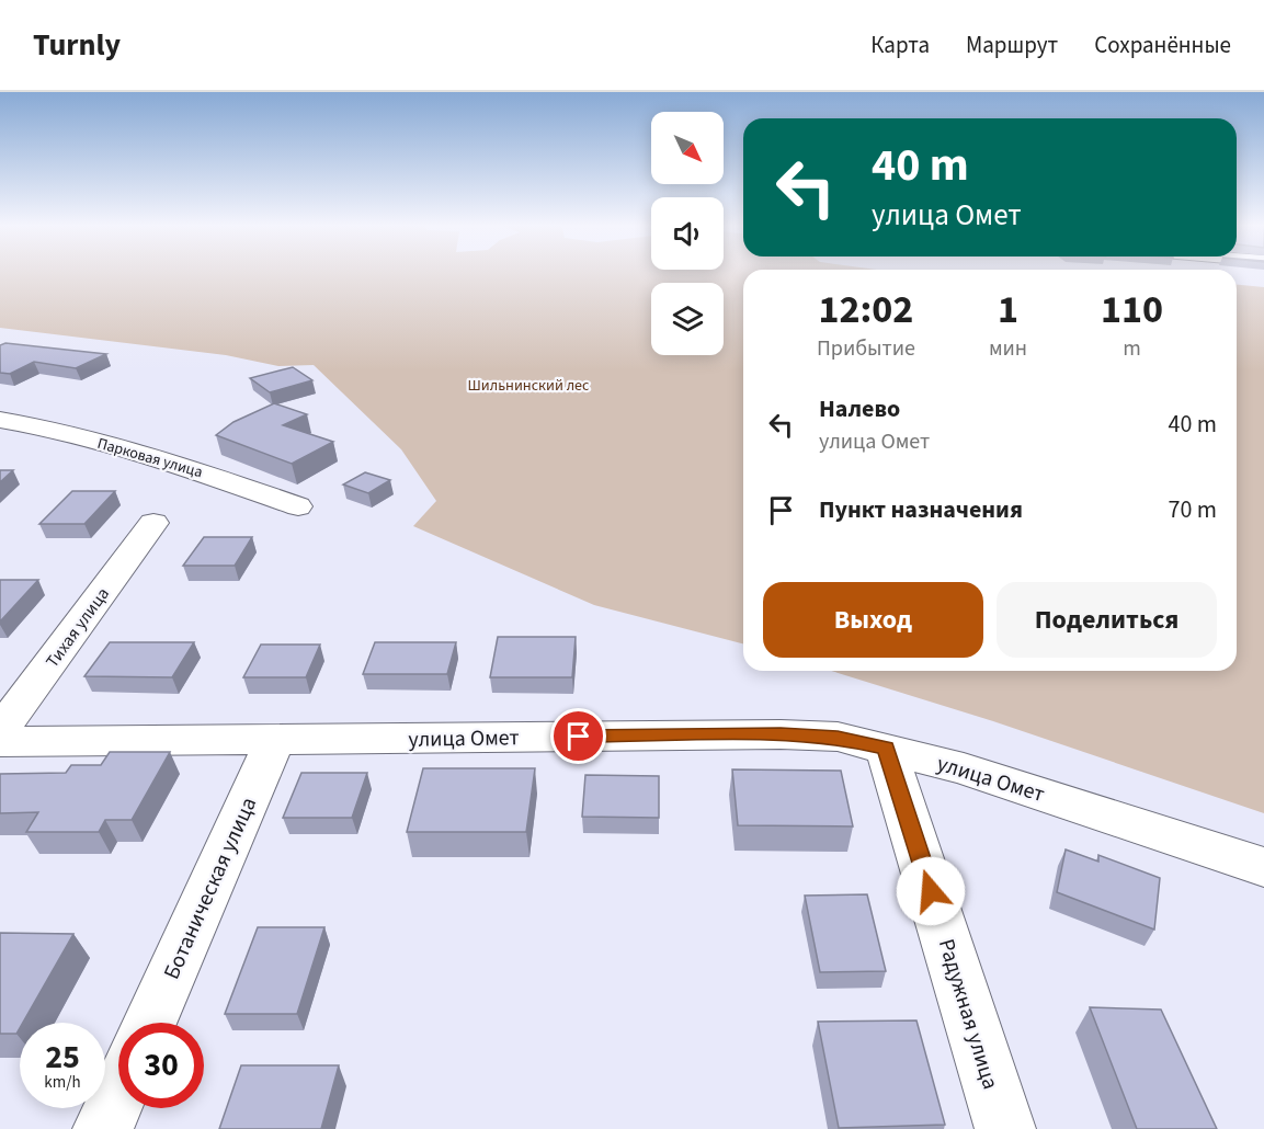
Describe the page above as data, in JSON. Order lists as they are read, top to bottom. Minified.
{"streets":{"street":["Парковая улица","Тихая улица","улица Омет","Ботаническая улица","Радужная улица"]},"crossings":[["улица Омет","Ботаническая улица"],["улица Омет","Радужная улица"]],"parks":["Шильнинский лес"],"north":"bottom right","page":{"header":"Turnly","nav":["Карта","Маршрут","Сохранённые"],"turn":["40 m","улица Омет"],"eta":["12:02","Прибытие","1","мин","110","m"],"list":[{"name":"Налево","note":"улица Омет","value":"40 m"},{"name":"Пункт назначения","value":"70 m"}],"buttons":["Выход","Поделиться"],"speed":"25 km/h","limit":"30"}}
